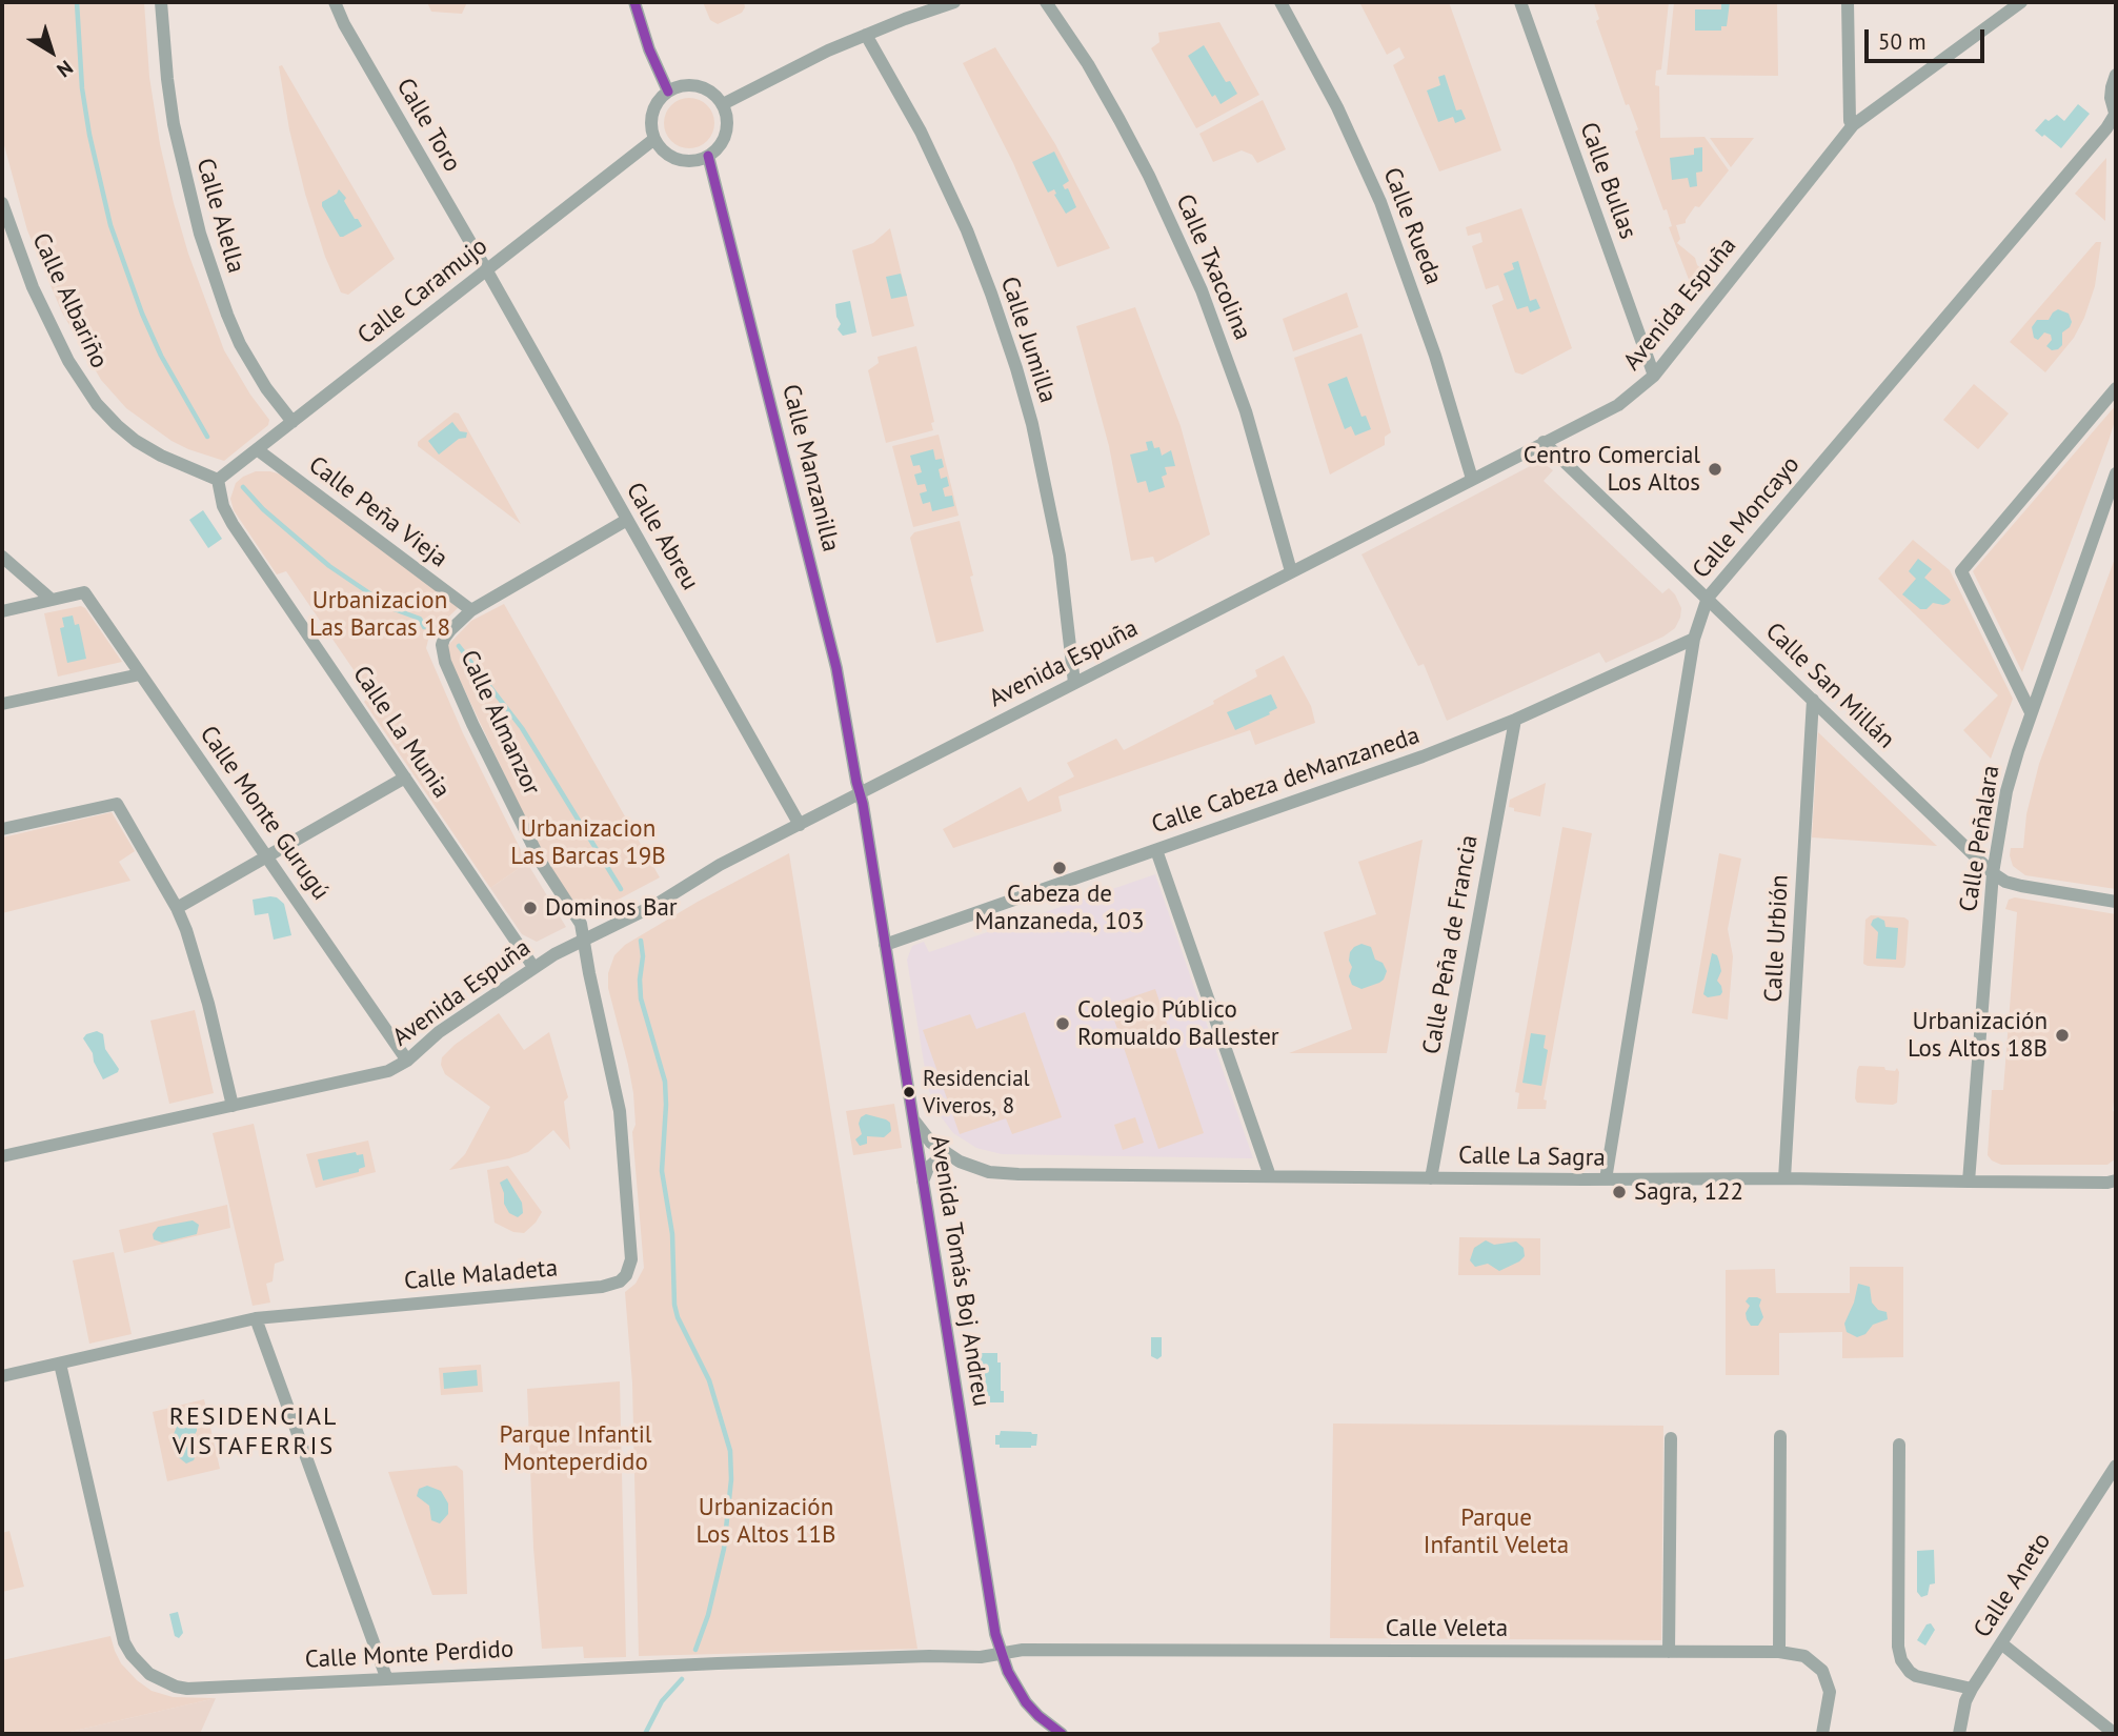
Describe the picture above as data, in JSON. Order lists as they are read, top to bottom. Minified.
{"streets":{"street":["Calle Toro","Calle Bullas","Calle Alella","Calle Rueda","Calle Txacolina","Calle Caramujo","Calle Albariño","Avenida Espuña","Calle Jumilla","Calle Manzanilla","Calle Peña Vieja","Calle Moncayo","Calle Abreu","Calle San Millán","Calle Almanzor","Calle La Munia","Calle Cabeza deManzaneda","Calle Monte Gurugú","Calle Peñalara","Calle Urbión","Calle Peña de Francia","Calle La Sagra","Avenida Tomás Boj Andreu","Calle Maladeta","Calle Aneto","Calle Veleta","Calle Monte Perdido"]},"crossings":[["Calle Toro","Calle Caramujo"],["Calle Toro","Calle Abreu"],["Calle Bullas","Avenida Espuña"],["Calle Alella","Calle Caramujo"],["Calle Rueda","Avenida Espuña"],["Calle Txacolina","Avenida Espuña"],["Calle Caramujo","Calle Albariño"],["Calle Caramujo","Calle Manzanilla"],["Calle Caramujo","Calle Peña Vieja"],["Calle Caramujo","Calle Abreu"],["Calle Caramujo","Calle La Munia"],["Calle Albariño","Calle La Munia"],["Avenida Espuña","Calle Jumilla"],["Avenida Espuña","Calle Manzanilla"],["Avenida Espuña","Calle Abreu"],["Avenida Espuña","Calle San Millán"],["Avenida Espuña","Calle Almanzor"],["Avenida Espuña","Calle La Munia"],["Avenida Espuña","Calle Monte Gurugú"],["Avenida Espuña","Avenida Tomás Boj Andreu"],["Avenida Espuña","Calle Maladeta"],["Calle Manzanilla","Avenida Tomás Boj Andreu"],["Calle Peña Vieja","Calle Almanzor"],["Calle Moncayo","Calle San Millán"],["Calle Moncayo","Calle Cabeza deManzaneda"],["Calle Moncayo","Calle La Sagra"],["Calle Abreu","Calle Almanzor"],["Calle San Millán","Calle Peñalara"],["Calle San Millán","Calle Urbión"],["Calle Almanzor","Calle Maladeta"],["Calle Cabeza deManzaneda","Calle Peña de Francia"],["Calle Cabeza deManzaneda","Avenida Tomás Boj Andreu"],["Calle Peñalara","Calle La Sagra"],["Calle Urbión","Calle La Sagra"],["Calle Peña de Francia","Calle La Sagra"],["Calle La Sagra","Avenida Tomás Boj Andreu"],["Avenida Tomás Boj Andreu","Calle Veleta"],["Avenida Tomás Boj Andreu","Calle Monte Perdido"],["Calle Maladeta","Calle Monte Perdido"],["Calle Veleta","Calle Monte Perdido"]],"districts":["RESIDENCIAL VISTAFERRIS"],"parks":["Urbanizacion Las Barcas 18","Urbanizacion Las Barcas 19B","Parque Infantil Monteperdido","Urbanización Los Altos 11B","Parque Infantil Veleta"],"places":["Centro Comercial Los Altos","Cabeza de Manzaneda, 103","Dominos Bar","Colegio Público Romualdo Ballester","Urbanización Los Altos 18B","Residencial Viveros, 8","Sagra, 122"],"scale_bar":"50 m","north":"bottom right"}
